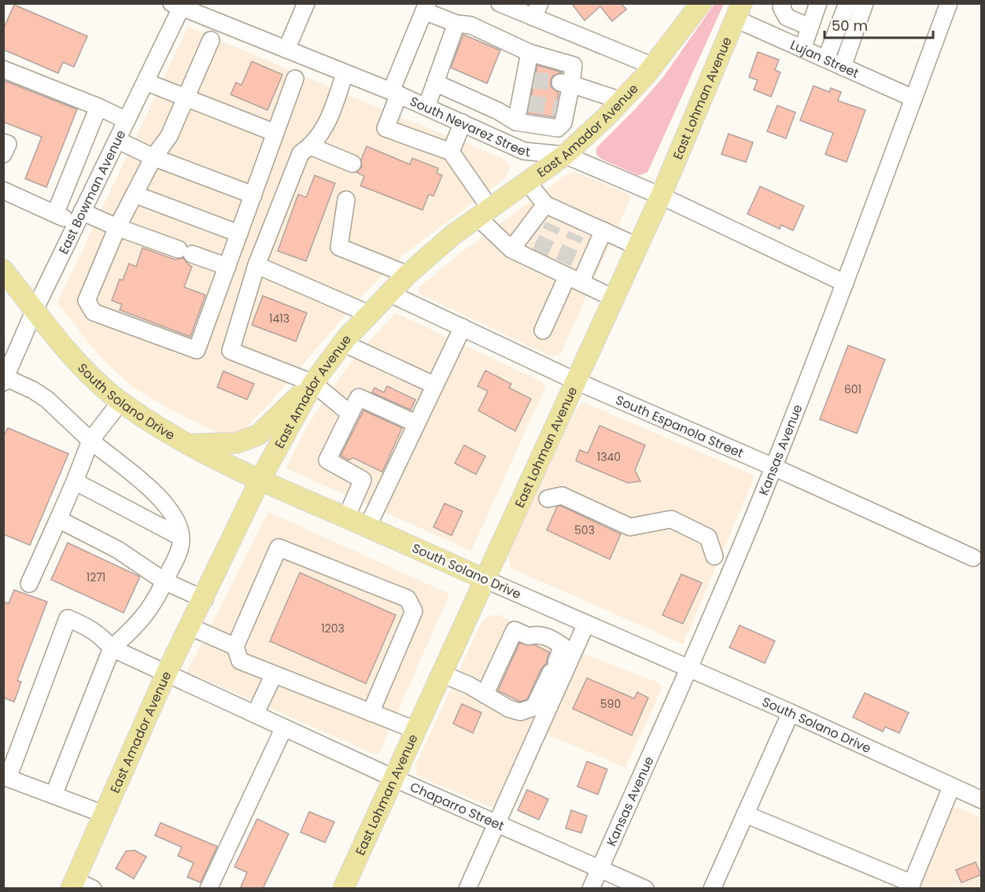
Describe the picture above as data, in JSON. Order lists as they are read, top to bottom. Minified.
{"streets":{"main road":["East Lohman Avenue","East Amador Avenue","South Solano Drive"],"street":["Lujan Street","South Nevarez Street","East Bowman Avenue","South Espanola Street","Kansas Avenue","Chaparro Street"]},"crossings":[["Lujan Street","East Lohman Avenue"],["Lujan Street","Kansas Avenue"],["East Lohman Avenue","South Nevarez Street"],["East Lohman Avenue","South Solano Drive"],["East Lohman Avenue","South Espanola Street"],["East Lohman Avenue","Chaparro Street"],["South Nevarez Street","East Amador Avenue"],["South Nevarez Street","East Bowman Avenue"],["South Nevarez Street","Kansas Avenue"],["East Amador Avenue","South Solano Drive"],["East Amador Avenue","South Espanola Street"],["East Amador Avenue","Chaparro Street"],["East Bowman Avenue","South Solano Drive"],["South Solano Drive","Kansas Avenue"],["South Espanola Street","Kansas Avenue"],["Kansas Avenue","Chaparro Street"]],"house_numbers":["1413","601","1340","503","1271","1203","590"],"scale_bar":"50 m"}
